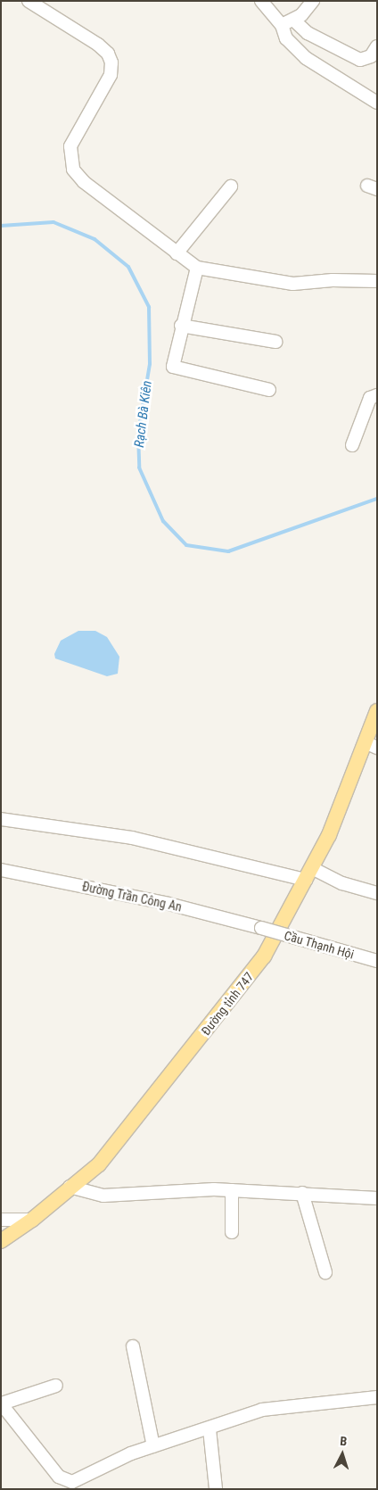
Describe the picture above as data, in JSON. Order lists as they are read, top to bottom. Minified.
{"streets":{"main road":["Đường tỉnh 747"],"street":["Đường Trần Công An","Cầu Thạnh Hội"]},"crossings":[["Đường Trần Công An","Cầu Thạnh Hội"]],"water":["Rạch Bà Kiên"],"north":"top"}
